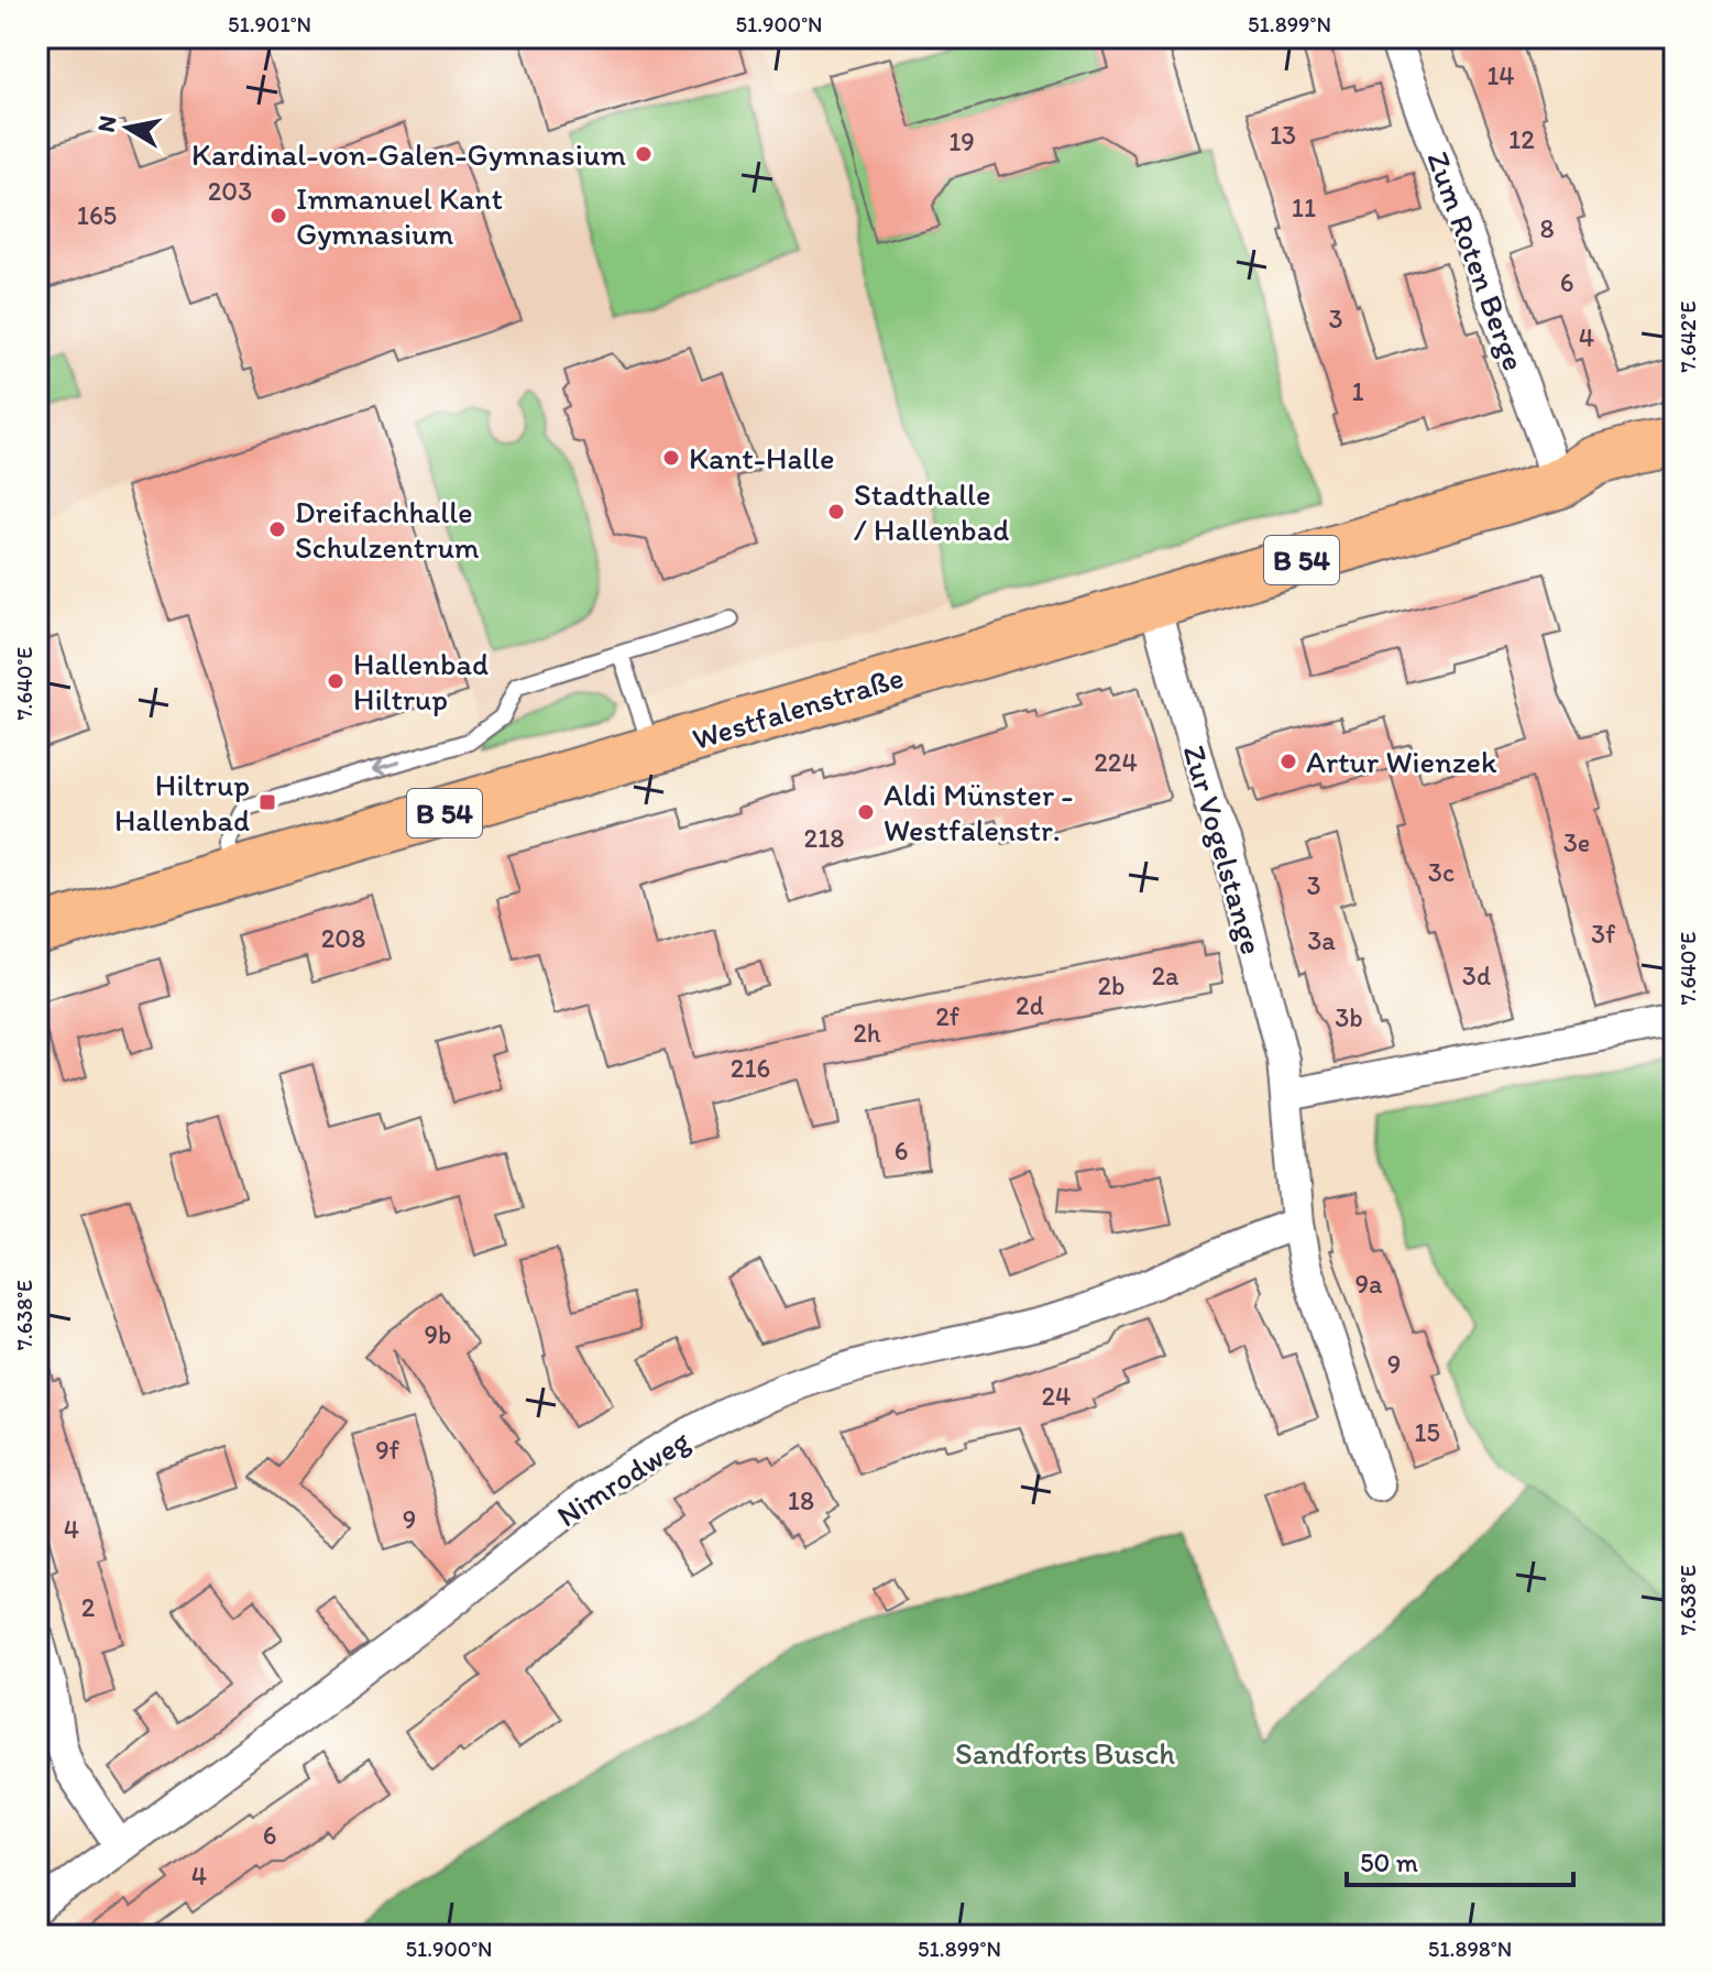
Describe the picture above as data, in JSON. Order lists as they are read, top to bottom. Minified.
{"streets":{"main road":["B 54","Westfalenstraße"],"street":["Zum Roten Berge","Zur Vogelstange","Nimrodweg"]},"crossings":[["Zum Roten Berge","Westfalenstraße"],["Westfalenstraße","Zur Vogelstange"],["Zur Vogelstange","Nimrodweg"]],"parks":["Sandforts Busch"],"places":{"other":["Kardinal-von-Galen-Gymnasium","Immanuel Kant Gymnasium","Kant-Halle","Stadthalle / Hallenbad","Dreifachhalle Schulzentrum","Hallenbad Hiltrup","Artur Wienzek","Aldi Münster - Westfalenstr."],"transit":["Hiltrup Hallenbad"]},"house_numbers":["14","13","12","19","203","11","165","8","6","3","4","1","224","218","3e","3c","3","3f","208","3a","2a","3d","2b","2d","2f","3b","2h","216","6","9a","9b","9","24","15","9f","18","9","4","2","6","4"],"scale_bar":"50 m","north":"left","coordinates":["51.901°N","51.900°N","51.899°N","7.642°E","7.640°E","7.638°E","51.898°N"]}
